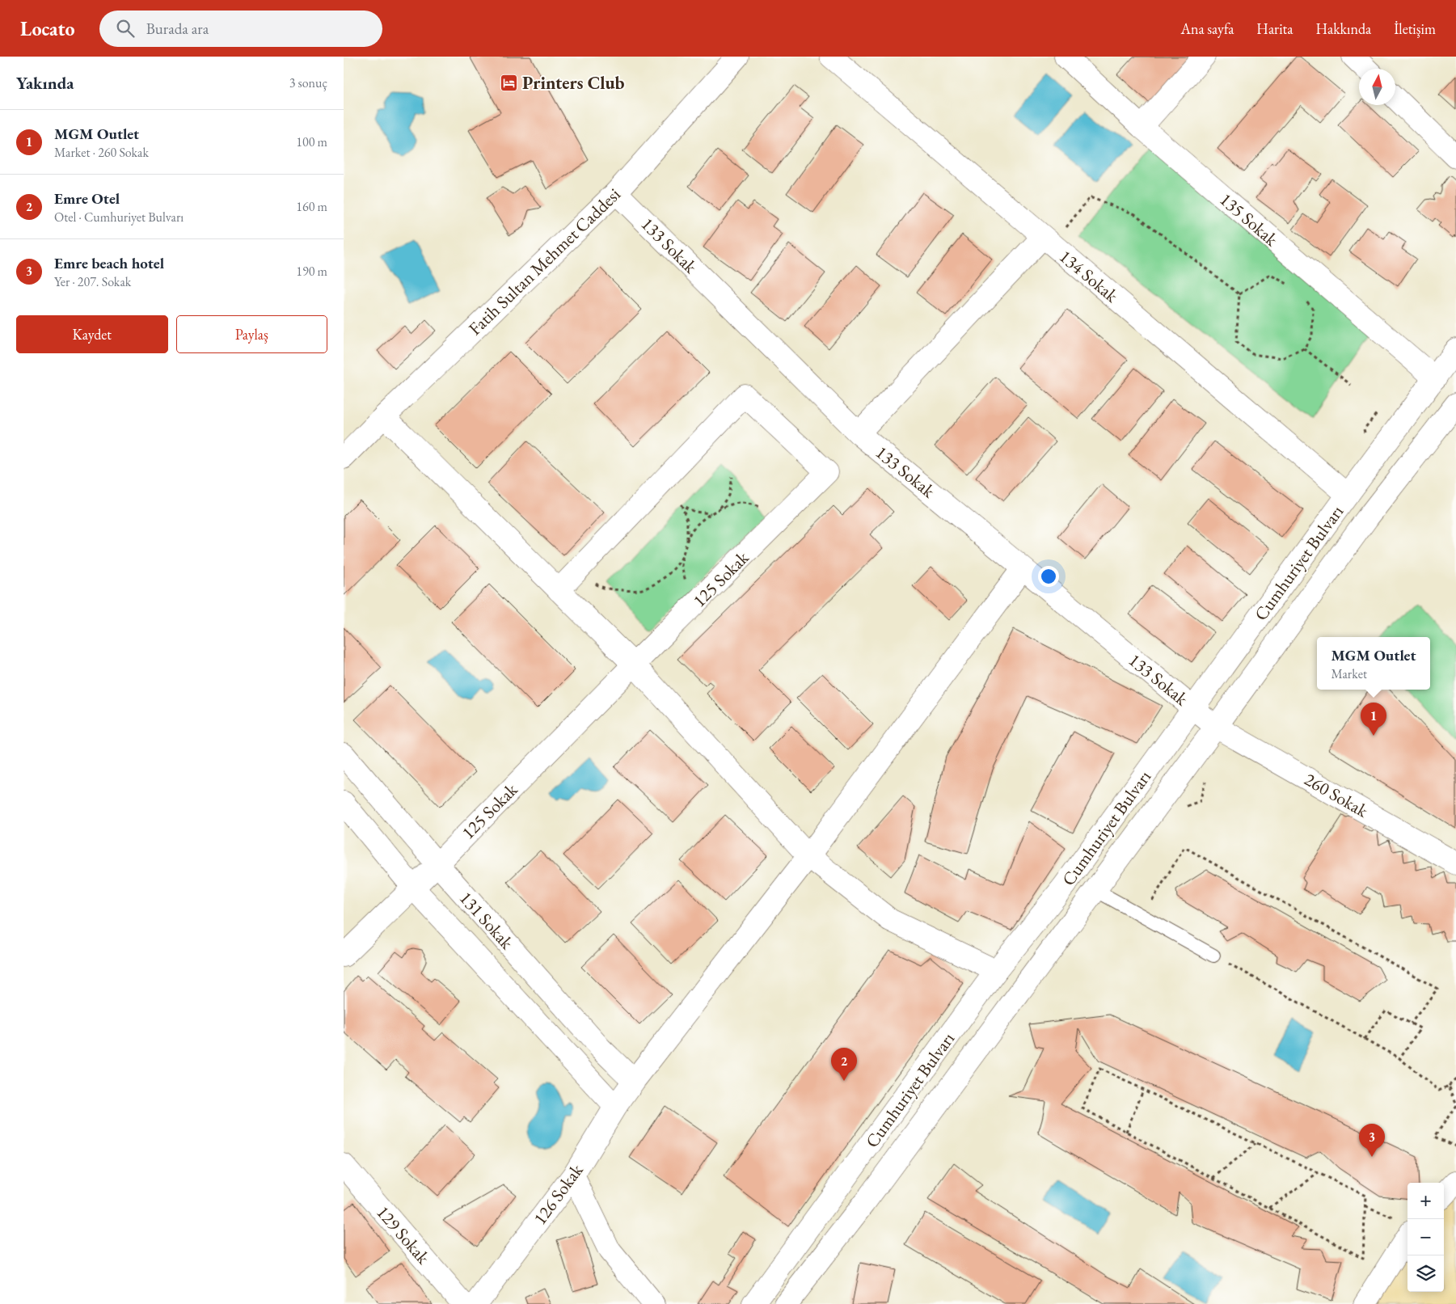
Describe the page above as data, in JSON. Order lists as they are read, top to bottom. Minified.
{"streets":{"street":["135 Sokak","133 Sokak","Fatih Sultan Mehmet Caddesi","134 Sokak","Cumhuriyet Bulvarı","125 Sokak","260 Sokak","131 Sokak","126 Sokak","129 Sokak"]},"crossings":[["135 Sokak","Cumhuriyet Bulvarı"],["133 Sokak","Fatih Sultan Mehmet Caddesi"],["133 Sokak","Cumhuriyet Bulvarı"],["133 Sokak","260 Sokak"],["133 Sokak","126 Sokak"],["134 Sokak","Cumhuriyet Bulvarı"],["Cumhuriyet Bulvarı","260 Sokak"],["125 Sokak","131 Sokak"],["131 Sokak","126 Sokak"]],"places":{"hotel":["Printers Club"]},"north":"top","page":{"header":"Locato","search":"Burada ara","nav":["Ana sayfa","Harita","Hakkında","İletişim"],"heading":["Yakında","3 sonuç"],"list":[{"mark":"1","name":"MGM Outlet","note":"Market · 260 Sokak","value":"100 m"},{"mark":"2","name":"Emre Otel","note":"Otel · Cumhuriyet Bulvarı","value":"160 m"},{"mark":"3","name":"Emre beach hotel","note":"Yer · 207. Sokak","value":"190 m"}],"buttons":["Kaydet","Paylaş"],"popup":["MGM Outlet","Market"],"pins":["1","2","3"],"map_buttons":["+","−"]}}
